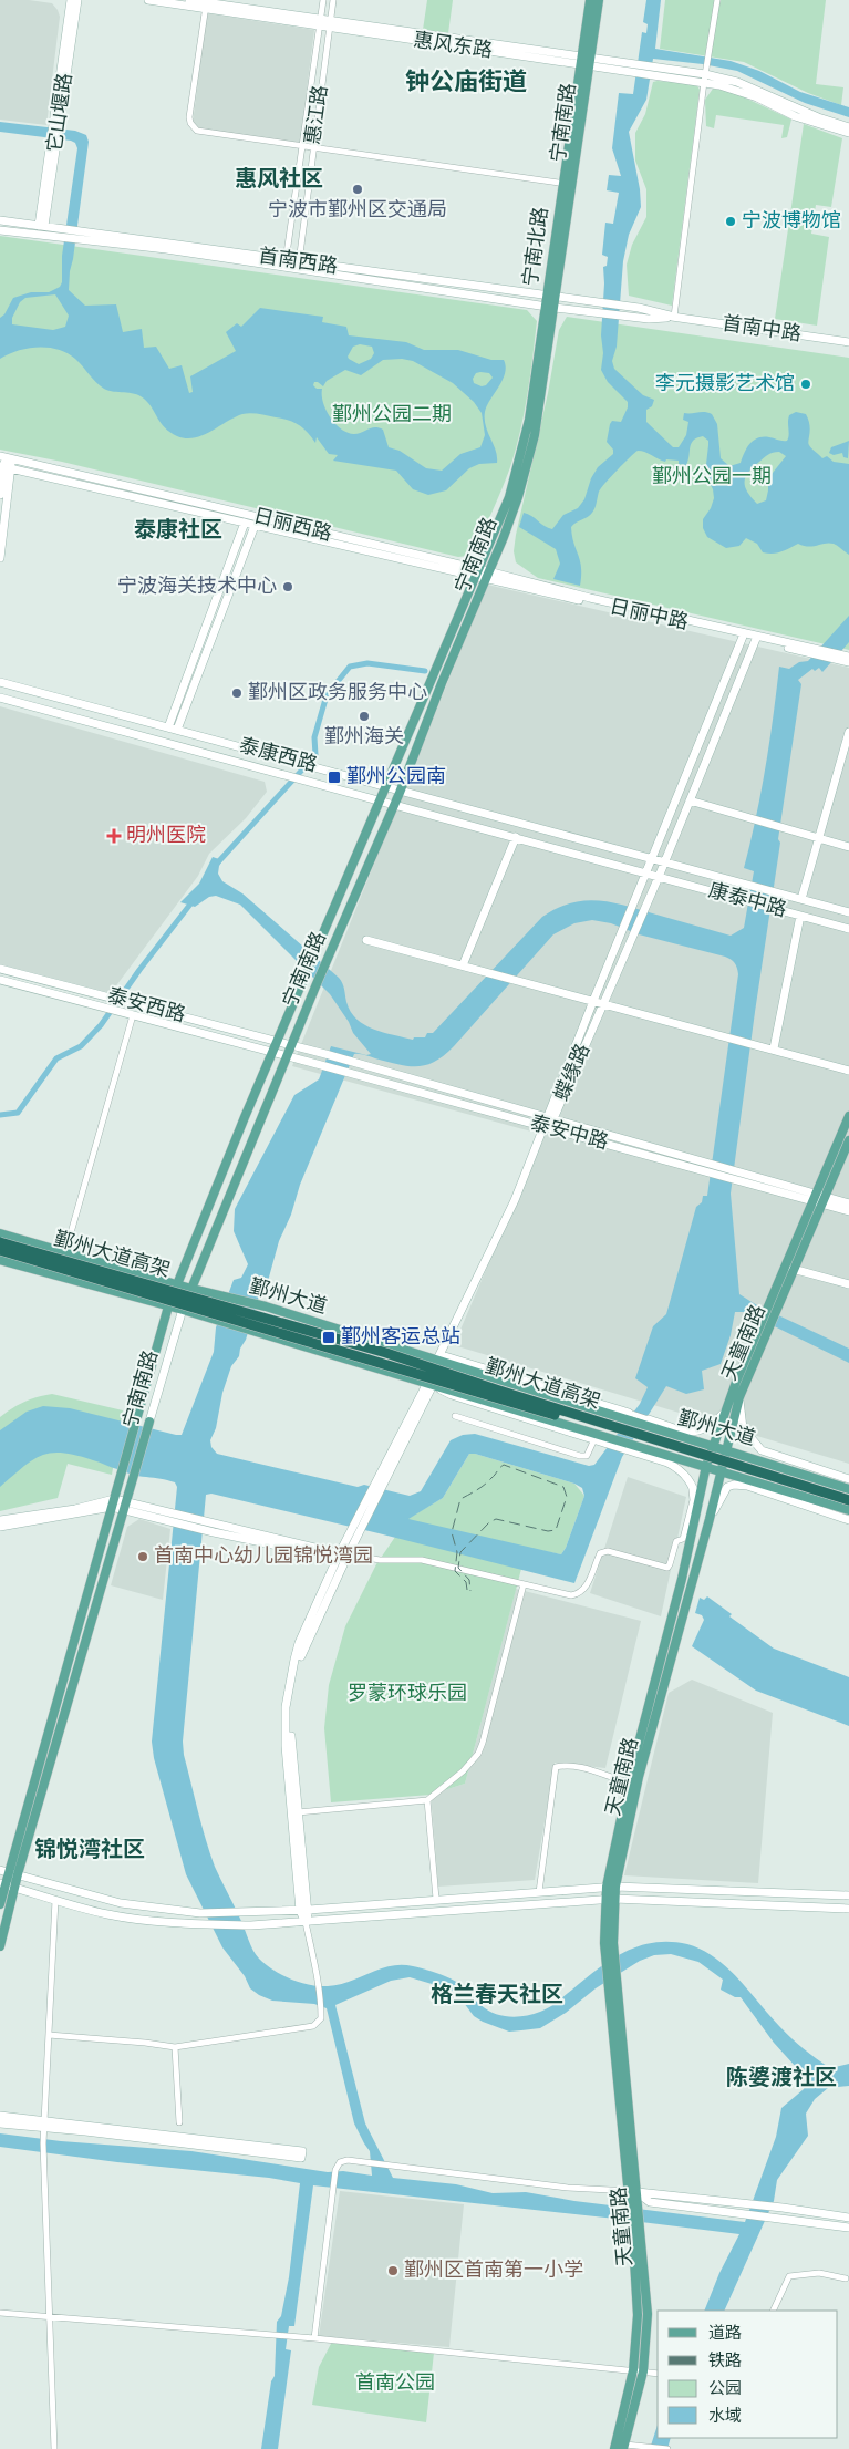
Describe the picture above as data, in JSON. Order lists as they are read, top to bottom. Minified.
{"streets":{"highway":["鄞州大道高架"],"main road":["宁南南路","宁南北路","鄞州大道","天童南路"],"street":["它山堰路","惠江路","首南西路","首南中路","日丽西路","日丽中路","泰康西路","康泰中路","泰安西路","蝶缘路","泰安中路"]},"crossings":[["它山堰路","首南西路"],["惠江路","首南西路"],["宁南南路","宁南北路"],["宁南南路","首南西路"],["宁南南路","日丽西路"],["宁南南路","日丽中路"],["宁南南路","泰康西路"],["宁南南路","泰安西路"],["宁南南路","泰安中路"],["宁南南路","鄞州大道"],["宁南北路","首南西路"],["首南西路","首南中路"],["日丽西路","日丽中路"],["日丽中路","蝶缘路"],["泰康西路","康泰中路"],["泰康西路","蝶缘路"],["康泰中路","蝶缘路"],["泰安西路","泰安中路"],["蝶缘路","泰安中路"],["泰安中路","天童南路"],["鄞州大道高架","鄞州大道"],["鄞州大道","天童南路"]],"districts":["钟公庙街道","惠风社区","泰康社区","锦悦湾社区","格兰春天社区","陈婆渡社区"],"parks":["鄞州公园二期","鄞州公园一期","罗蒙环球乐园","首南公园"],"places":{"other":["宁波市鄞州区交通局","宁波博物馆","李元摄影艺术馆","宁波海关技术中心","鄞州区政务服务中心","鄞州海关","首南中心幼儿园锦悦湾园","鄞州区首南第一小学"],"transit":["鄞州公园南","鄞州客运总站"],"health":["明州医院"]},"legend":["道路","铁路","公园","水域"]}
